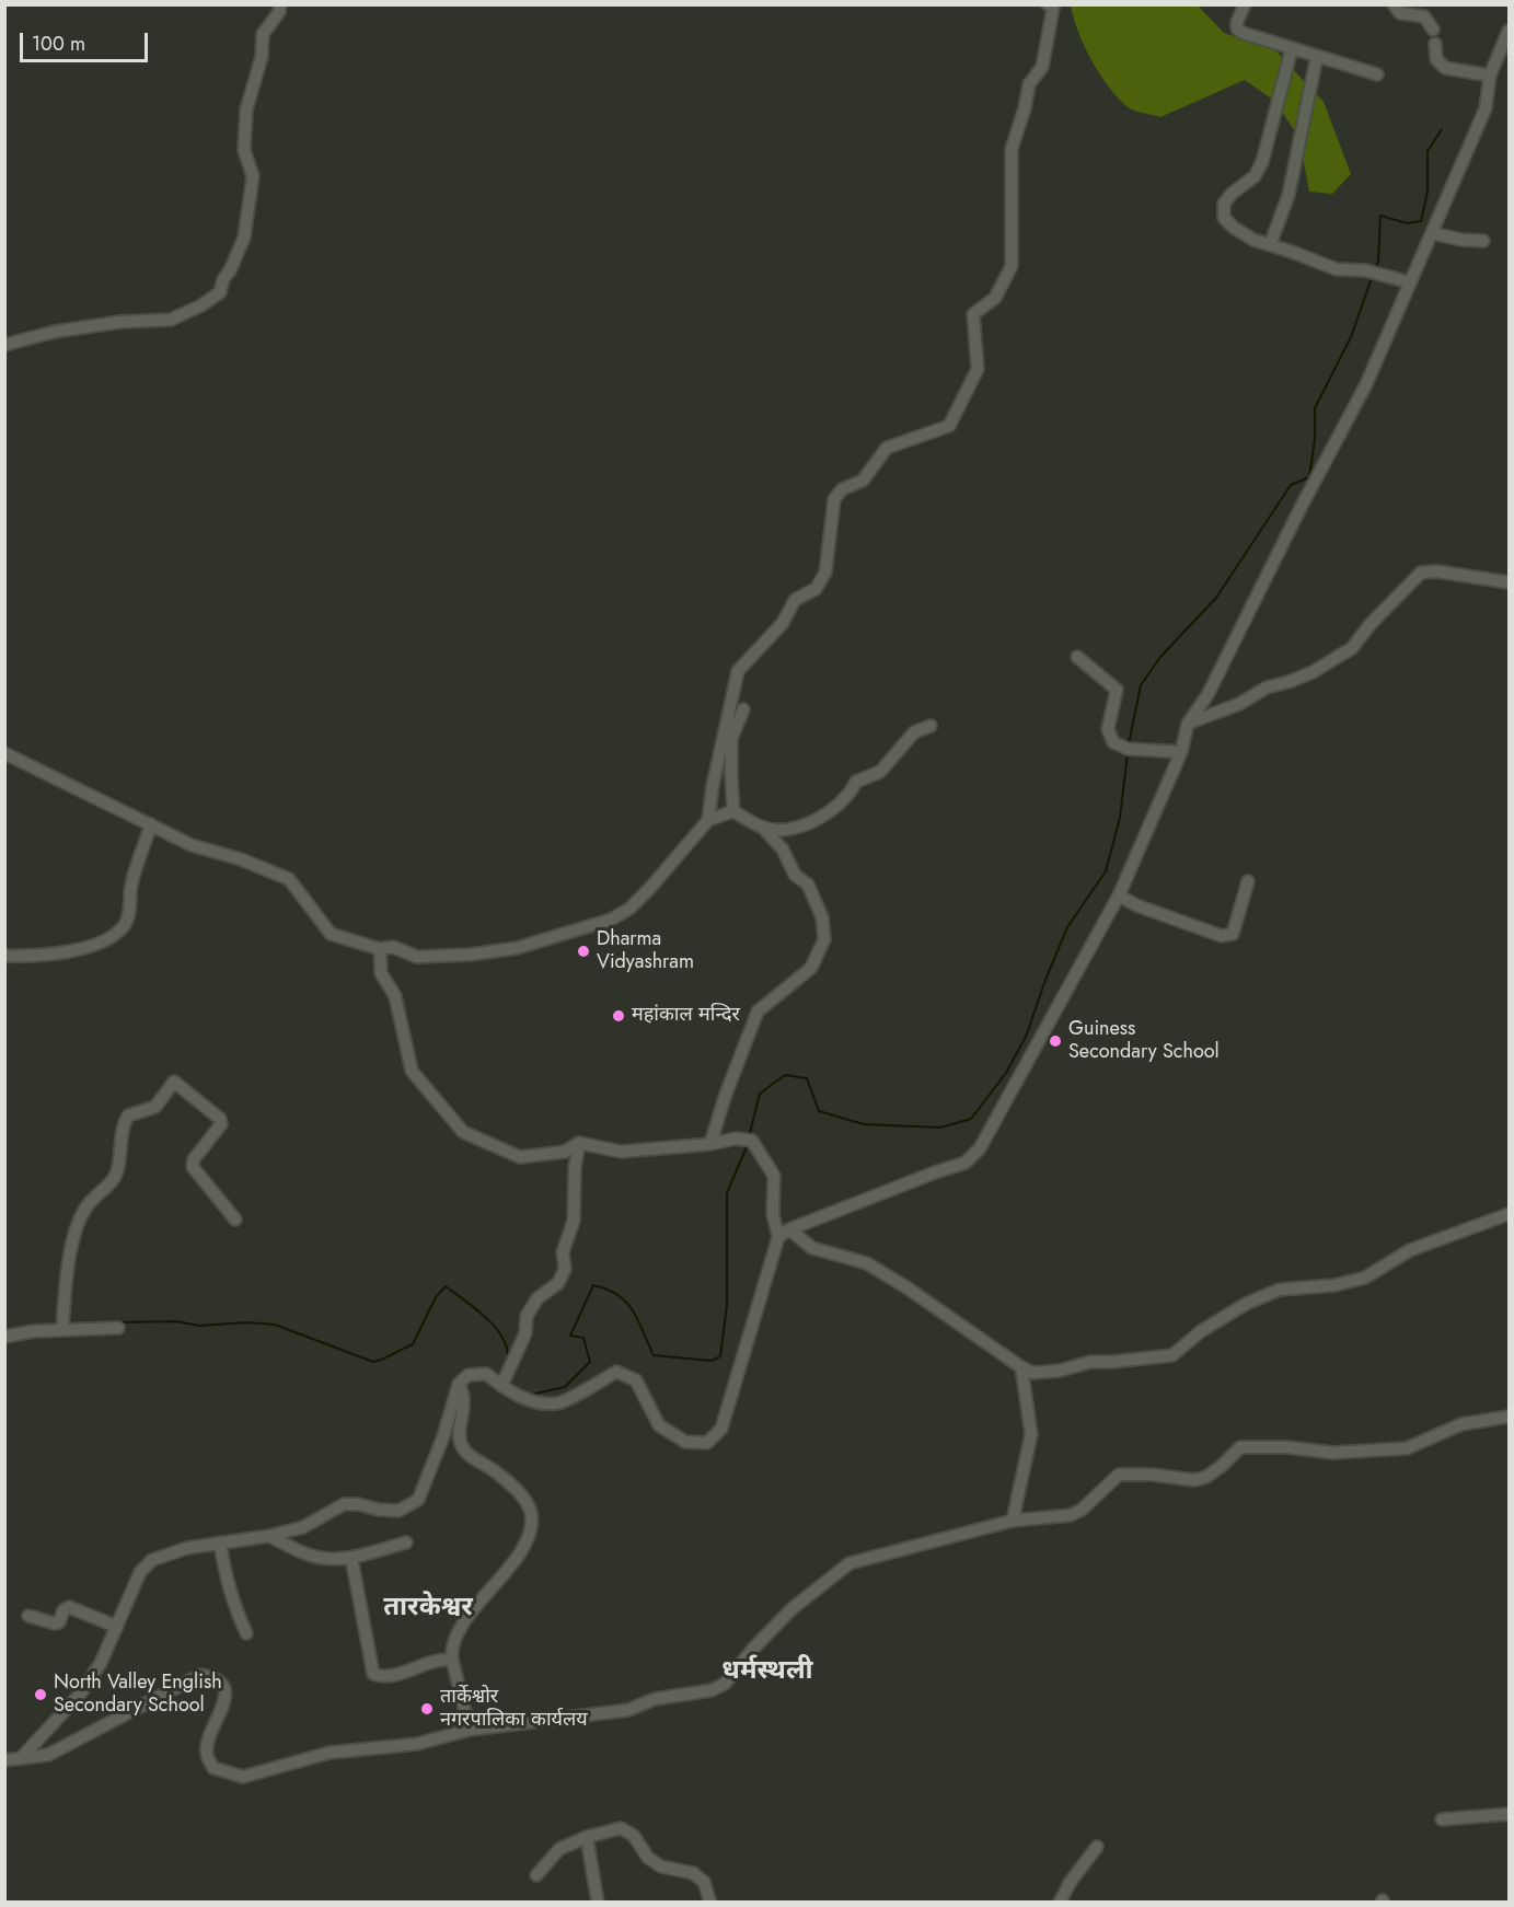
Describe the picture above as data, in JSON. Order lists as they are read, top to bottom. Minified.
{"districts":["तारकेश्वर","धर्मस्थली"],"places":["Dharma Vidyashram","महांकाल मन्दिर","Guiness Secondary School","North Valley English Secondary School","तार्केश्वोर नगरपालिका कार्यलय"],"scale_bar":"100 m"}
